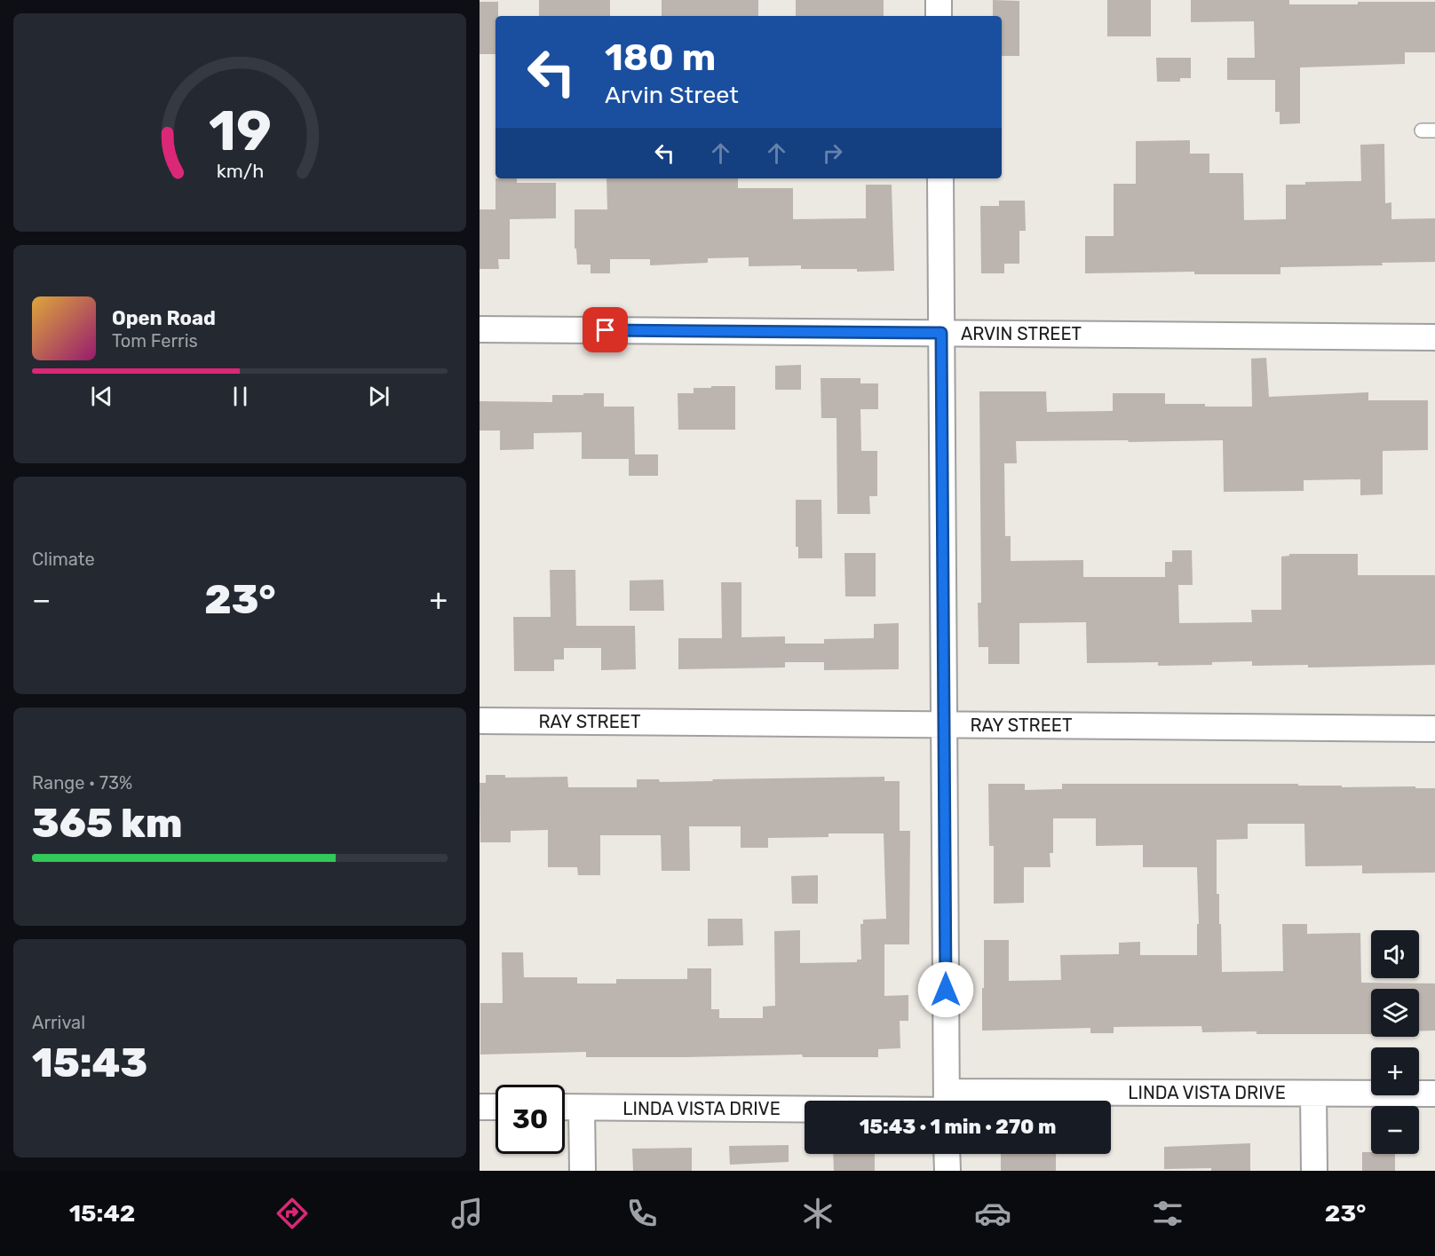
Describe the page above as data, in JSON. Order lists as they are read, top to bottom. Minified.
{"streets":{"street":["ARVIN STREET","RAY STREET","LINDA VISTA DRIVE"]},"page":{"turn":["180 m","Arvin Street"],"song":["Open Road","Tom Ferris"],"tile":["Climate",["Range · 73%","365 km"],["Arrival","15:43"]],"heat":["−","23°","+"],"map_buttons":["+","−"],"limit":"30","trip":"15:43 · 1 min · 270 m","tabs":["15:42","23°"],"gauge":["19","km/h"]}}
